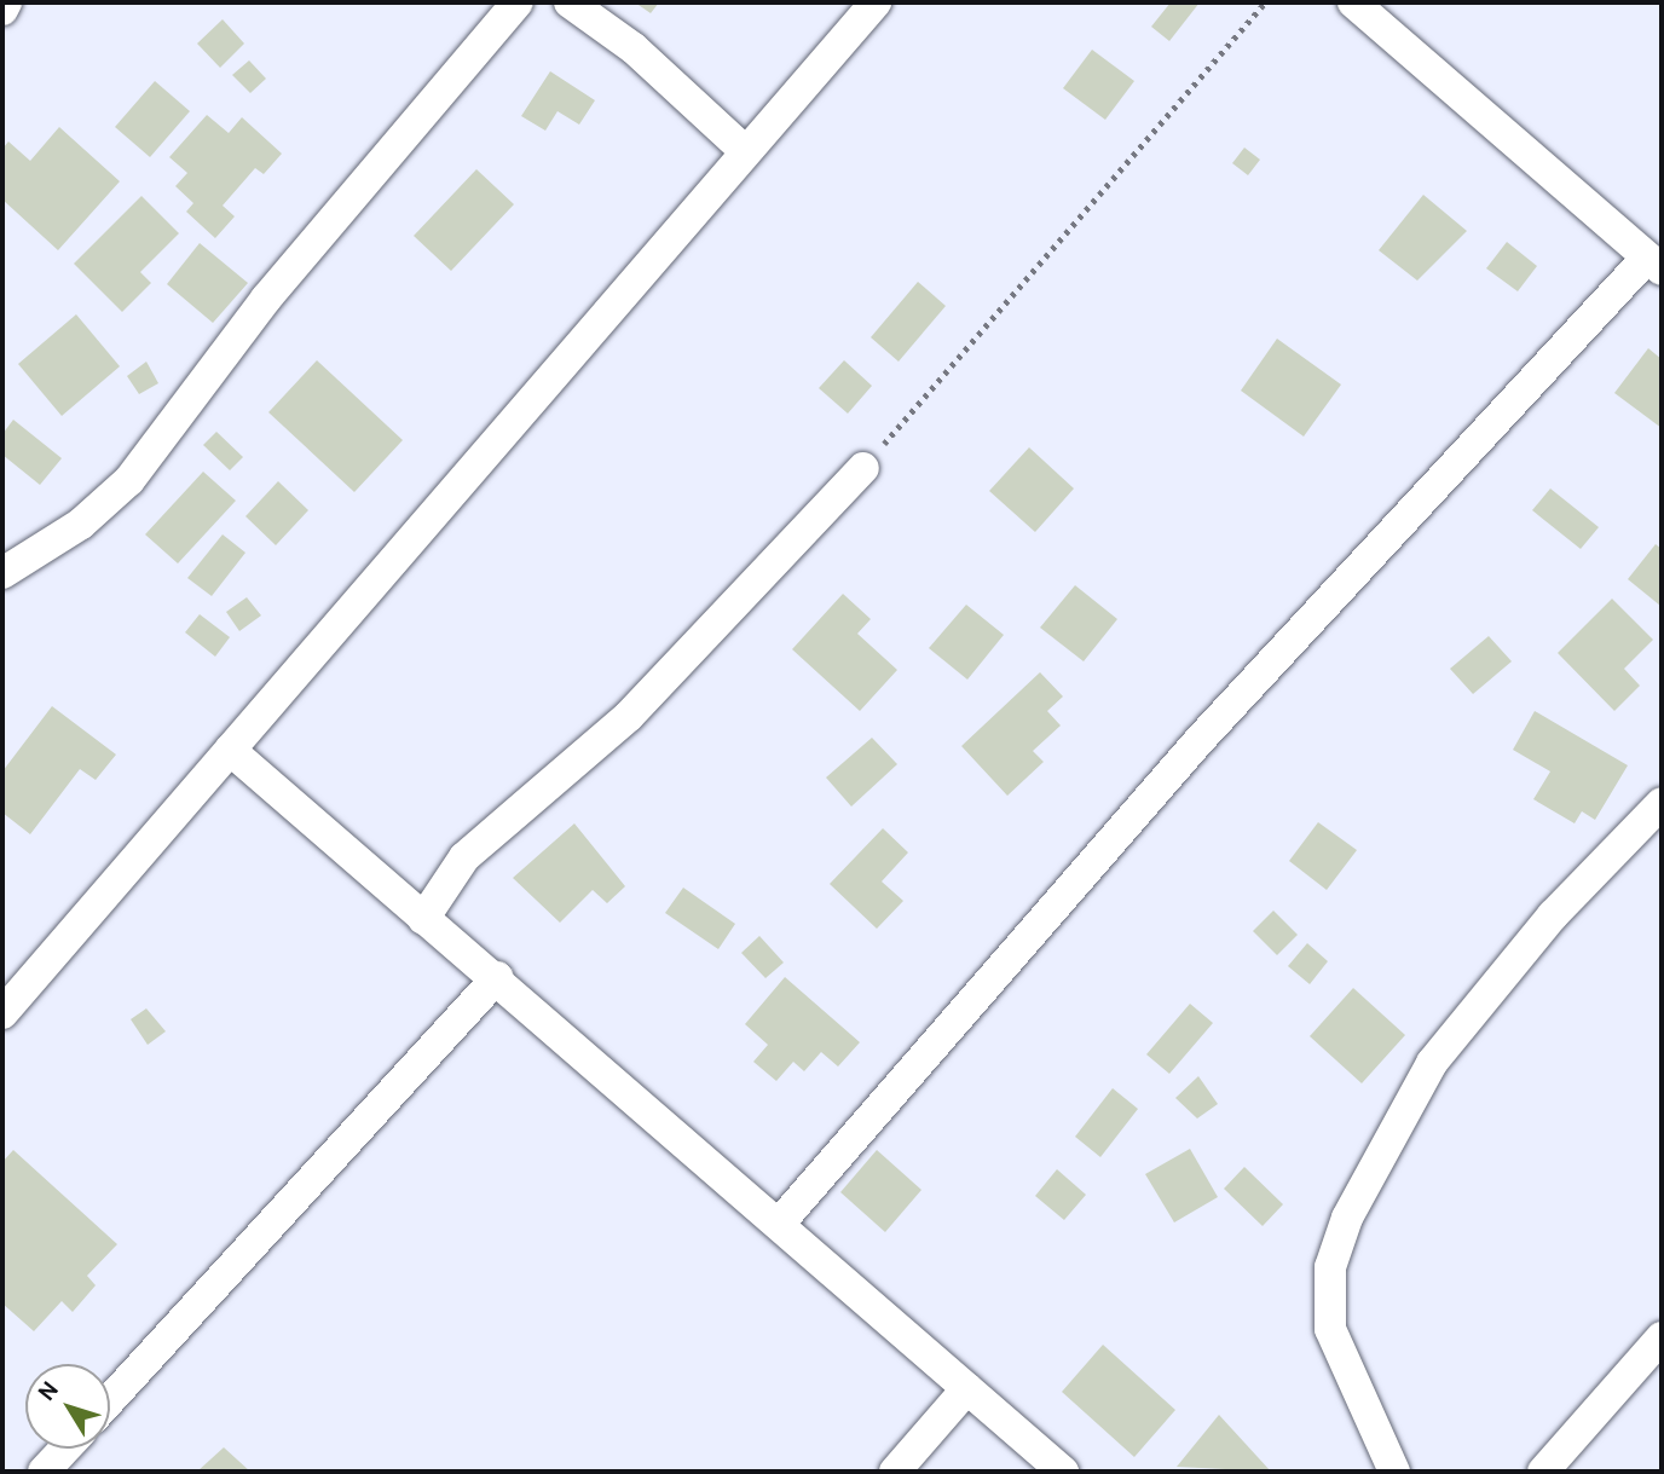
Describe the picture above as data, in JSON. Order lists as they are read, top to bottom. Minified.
{"north":"top left"}
